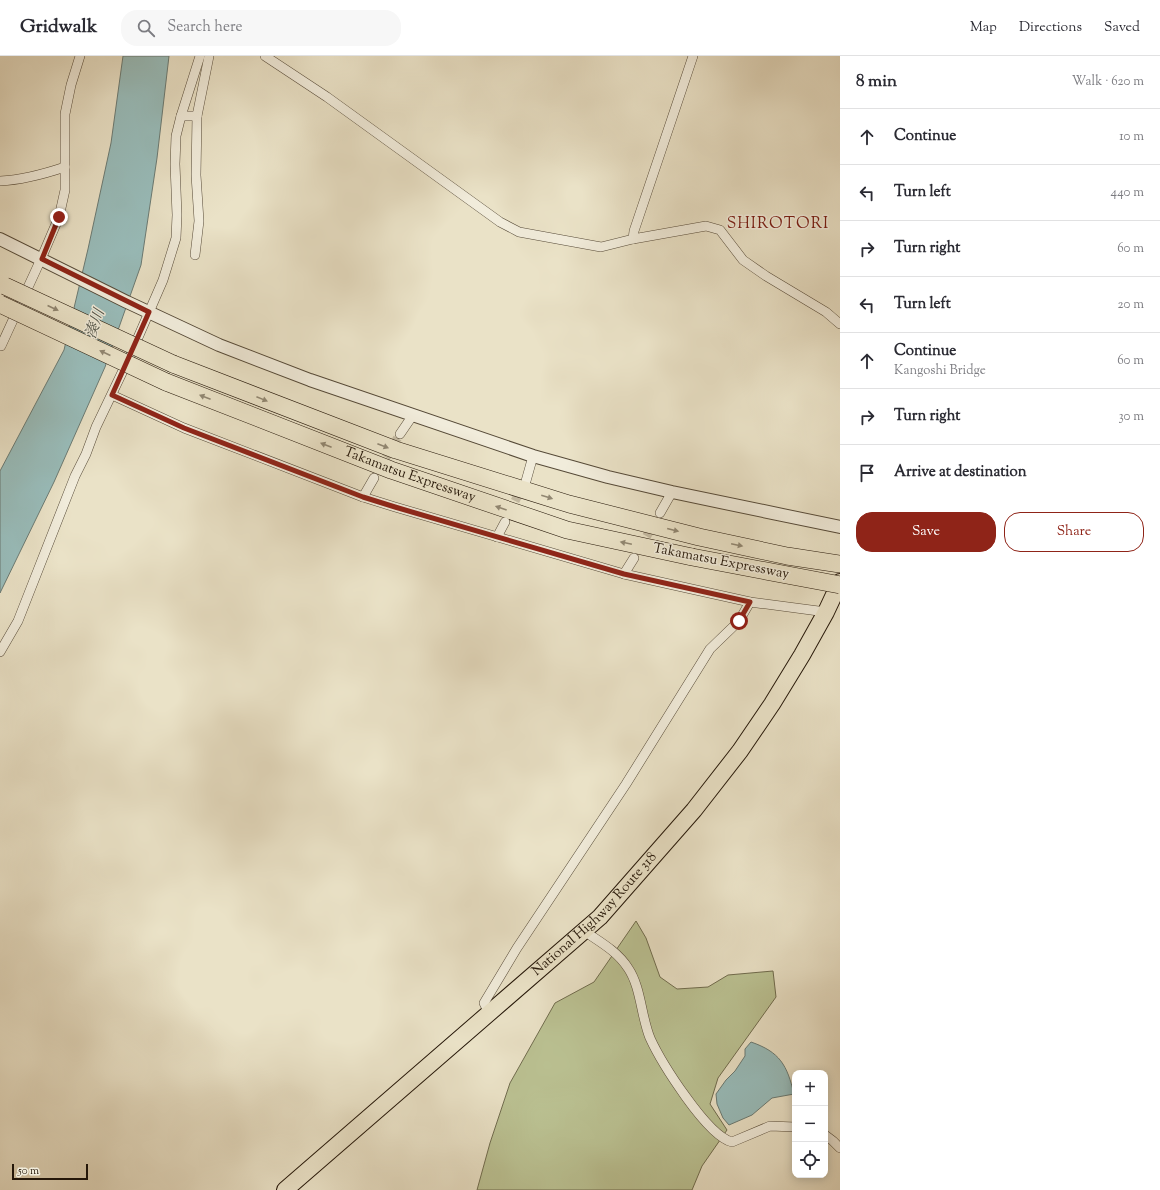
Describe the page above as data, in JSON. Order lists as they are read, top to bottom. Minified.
{"streets":{"highway":["Takamatsu Expressway","National Highway Route 318"]},"districts":["SHIROTORI"],"water":["湊川"],"scale_bar":"50 m","page":{"header":"Gridwalk","search":"Search here","nav":["Map","Directions","Saved"],"heading":["8 min","Walk · 620 m"],"list":[["Continue","10 m"],["Turn left","440 m"],["Turn right","60 m"],["Turn left","20 m"],["Continue","Kangoshi Bridge","60 m"],["Turn right","30 m"],"Arrive at destination"],"buttons":["Save","Share"],"map_buttons":["+","−"],"scale":"50 m"}}
